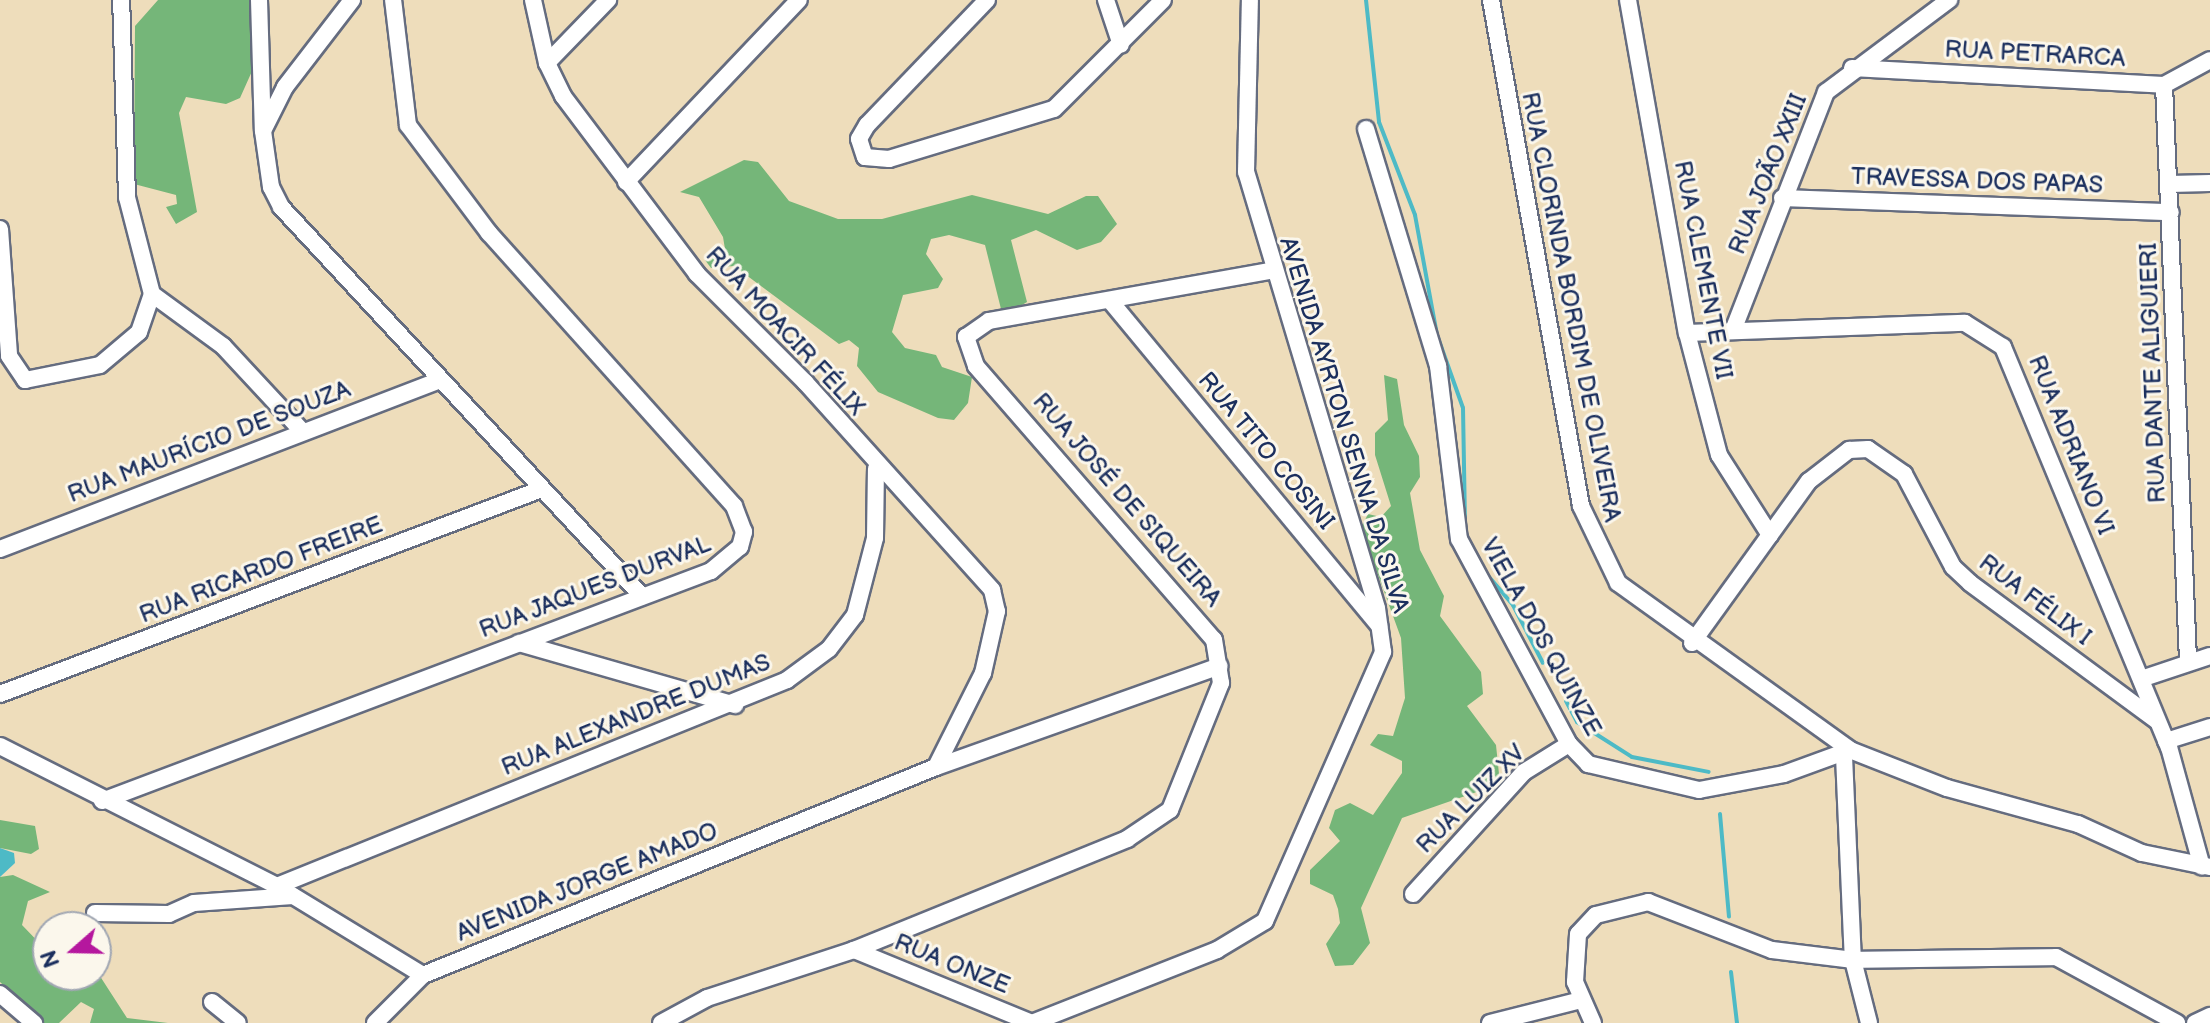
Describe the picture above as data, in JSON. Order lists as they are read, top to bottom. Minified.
{"streets":{"street":["RUA PETRARCA","RUA JOÃO XXIII","TRAVESSA DOS PAPAS","RUA CLEMENTE VII","RUA CLORINDA BORDIM DE OLIVEIRA","RUA MOACIR FÉLIX","RUA DANTE ALIGUIERI","AVENIDA AYRTON SENNA DA SILVA","RUA MAURÍCIO DE SOUZA","RUA ADRIANO VI","RUA TITO COSINI","RUA JOSÉ DE SIQUEIRA","RUA RICARDO FREIRE","RUA JAQUES DURVAL","RUA FÉLIX I","VIELA DOS QUINZE","RUA ALEXANDRE DUMAS","RUA LUIZ XV","AVENIDA JORGE AMADO","RUA ONZE"]},"crossings":[["RUA PETRARCA","RUA JOÃO XXIII"],["RUA PETRARCA","RUA DANTE ALIGUIERI"],["RUA JOÃO XXIII","TRAVESSA DOS PAPAS"],["RUA JOÃO XXIII","RUA ADRIANO VI"],["TRAVESSA DOS PAPAS","RUA DANTE ALIGUIERI"],["RUA CLEMENTE VII","RUA ADRIANO VI"],["RUA CLEMENTE VII","RUA FÉLIX I"],["RUA CLORINDA BORDIM DE OLIVEIRA","RUA ADRIANO VI"],["RUA CLORINDA BORDIM DE OLIVEIRA","RUA FÉLIX I"],["RUA CLORINDA BORDIM DE OLIVEIRA","VIELA DOS QUINZE"],["RUA MOACIR FÉLIX","RUA ALEXANDRE DUMAS"],["RUA MOACIR FÉLIX","AVENIDA JORGE AMADO"],["AVENIDA AYRTON SENNA DA SILVA","RUA TITO COSINI"],["AVENIDA AYRTON SENNA DA SILVA","RUA JOSÉ DE SIQUEIRA"],["AVENIDA AYRTON SENNA DA SILVA","RUA ONZE"],["RUA ADRIANO VI","RUA FÉLIX I"],["RUA TITO COSINI","RUA JOSÉ DE SIQUEIRA"],["RUA JOSÉ DE SIQUEIRA","AVENIDA JORGE AMADO"],["RUA JOSÉ DE SIQUEIRA","RUA ONZE"],["VIELA DOS QUINZE","RUA LUIZ XV"]],"north":"left"}
